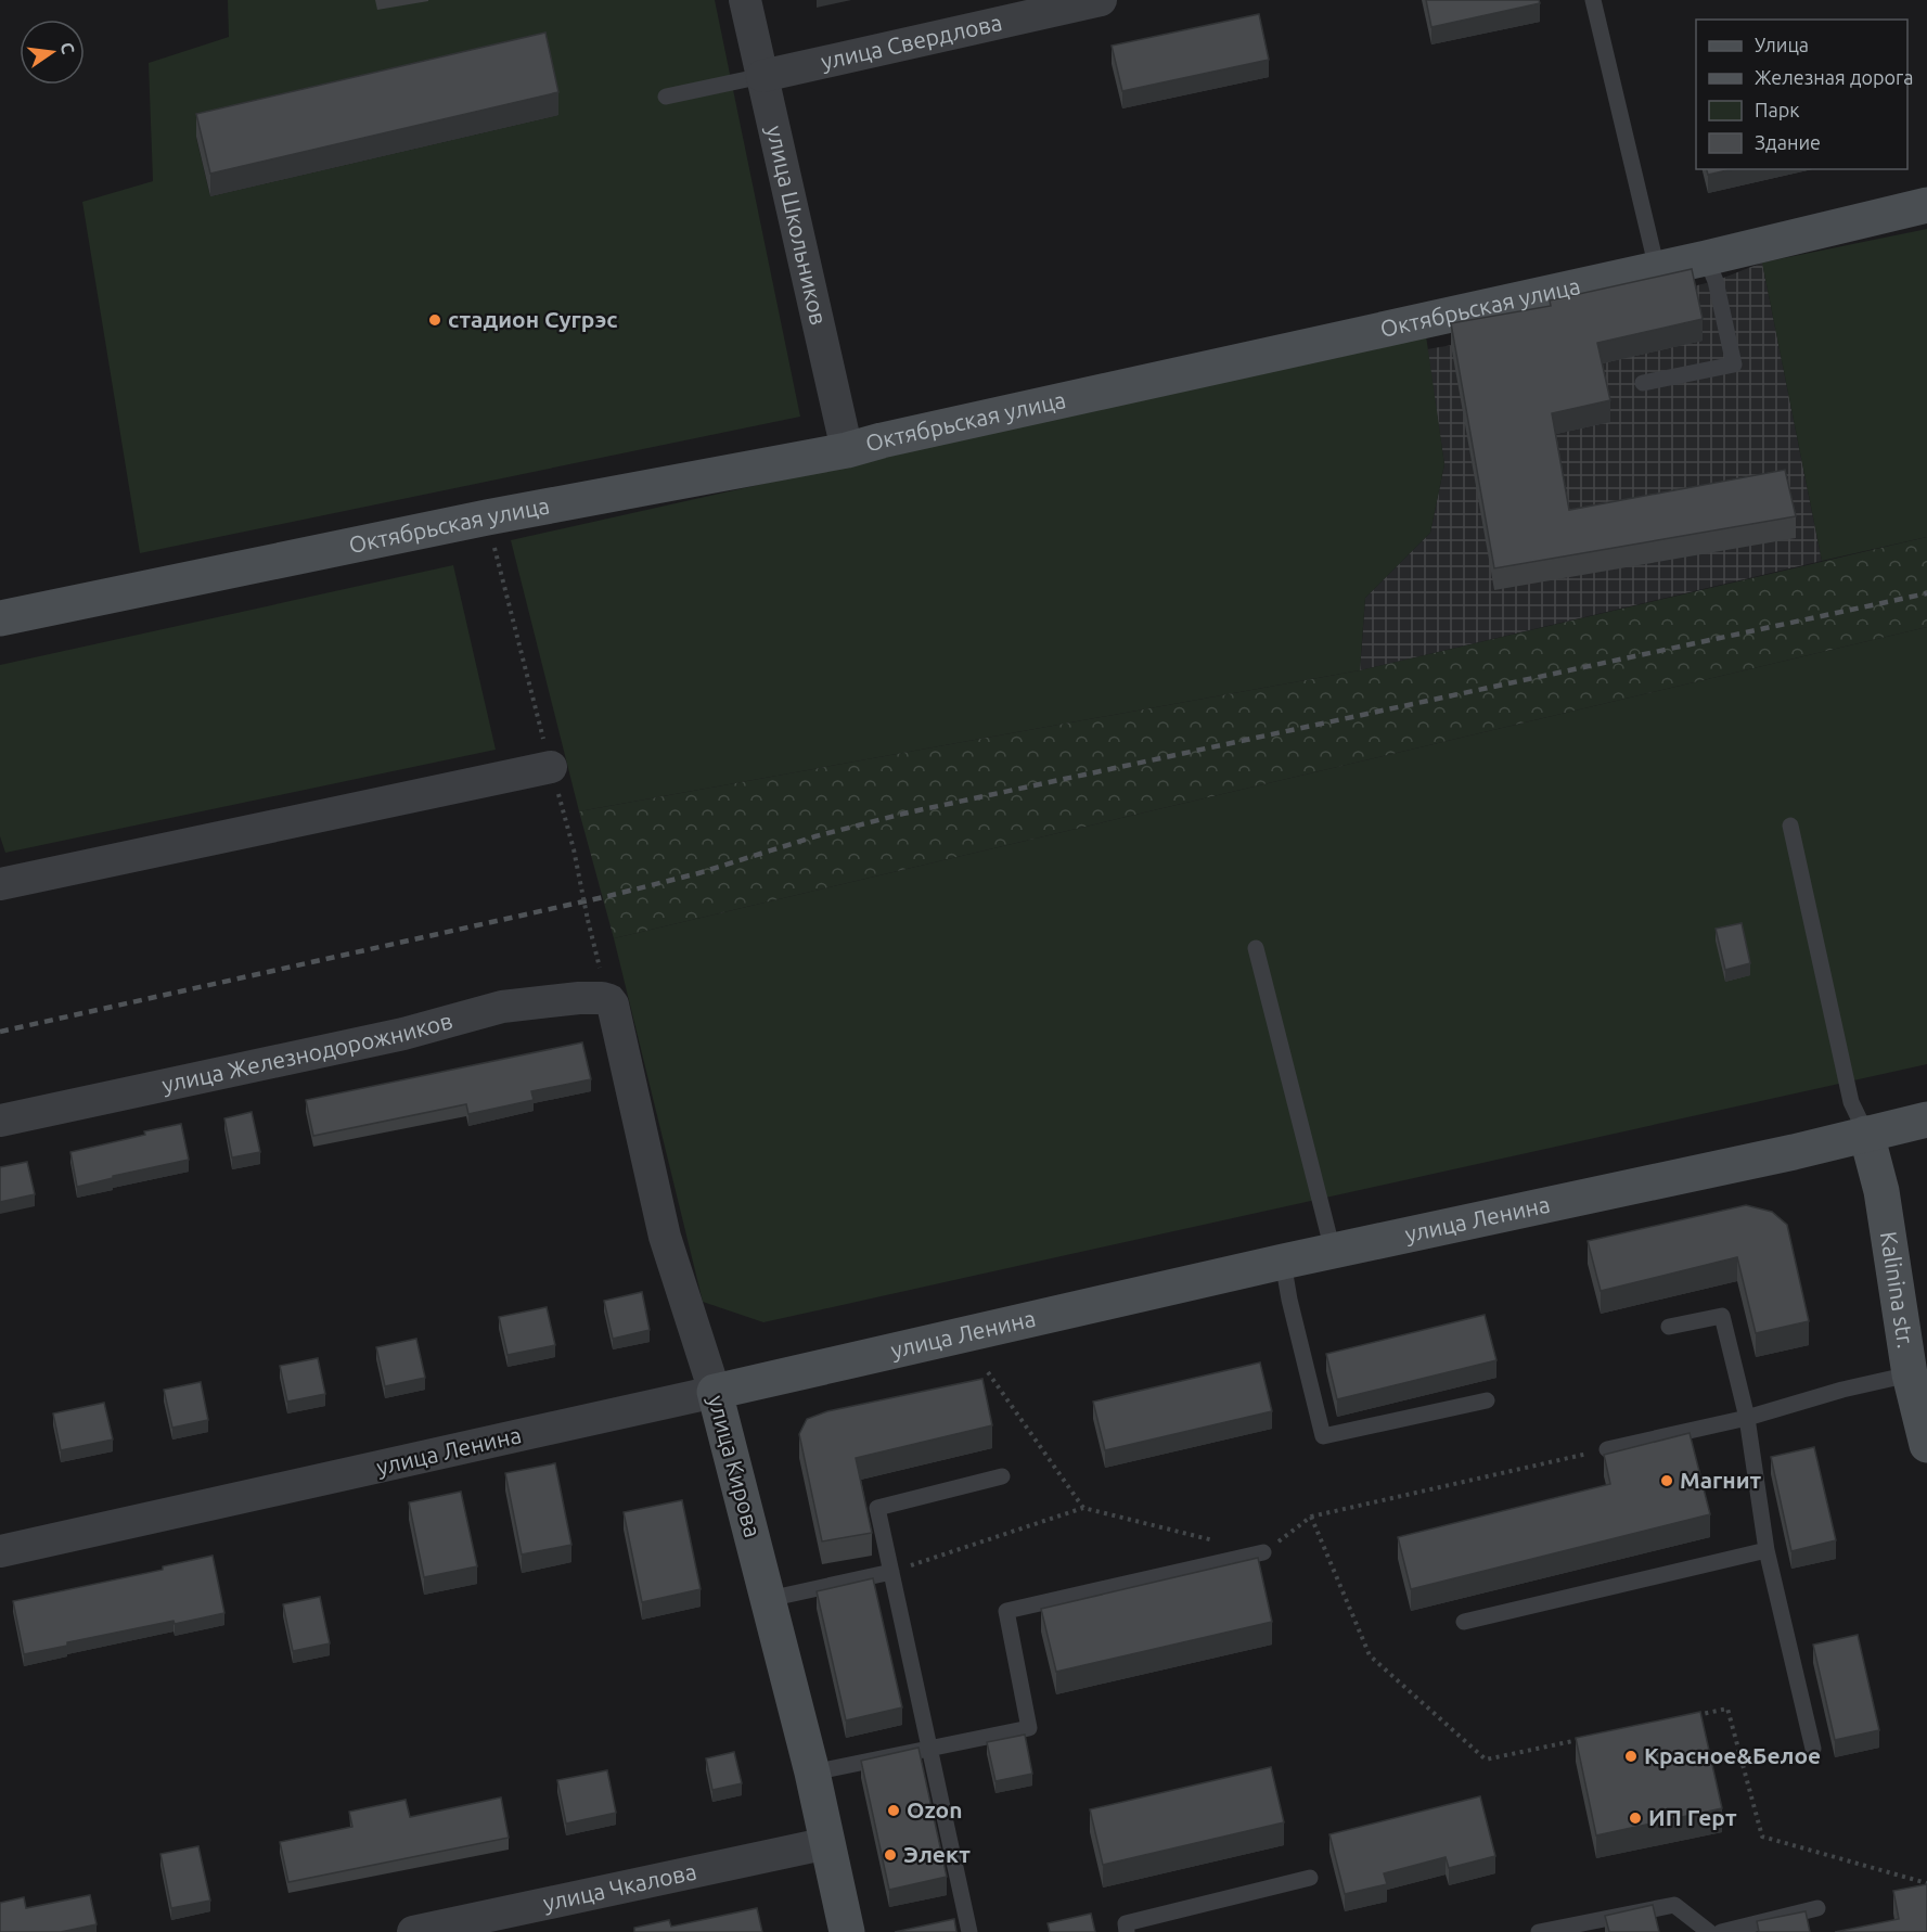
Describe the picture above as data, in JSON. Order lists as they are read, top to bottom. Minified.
{"streets":{"street":["улица Свердлова","улица Школьников","Октябрьская улица","улица Железнодорожников","улица Ленина","Kalinina str.","улица Кирова","улица Чкалова"]},"crossings":[["улица Свердлова","улица Школьников"],["улица Школьников","Октябрьская улица"],["улица Железнодорожников","улица Кирова"],["улица Ленина","Kalinina str."],["улица Ленина","улица Кирова"],["улица Кирова","улица Чкалова"]],"places":["стадион Сугрэс","Магнит","Красное&Белое","Ozon","ИП Герт","Элект"],"legend":["Улица","Железная дорога","Парк","Здание"],"north":"right"}
